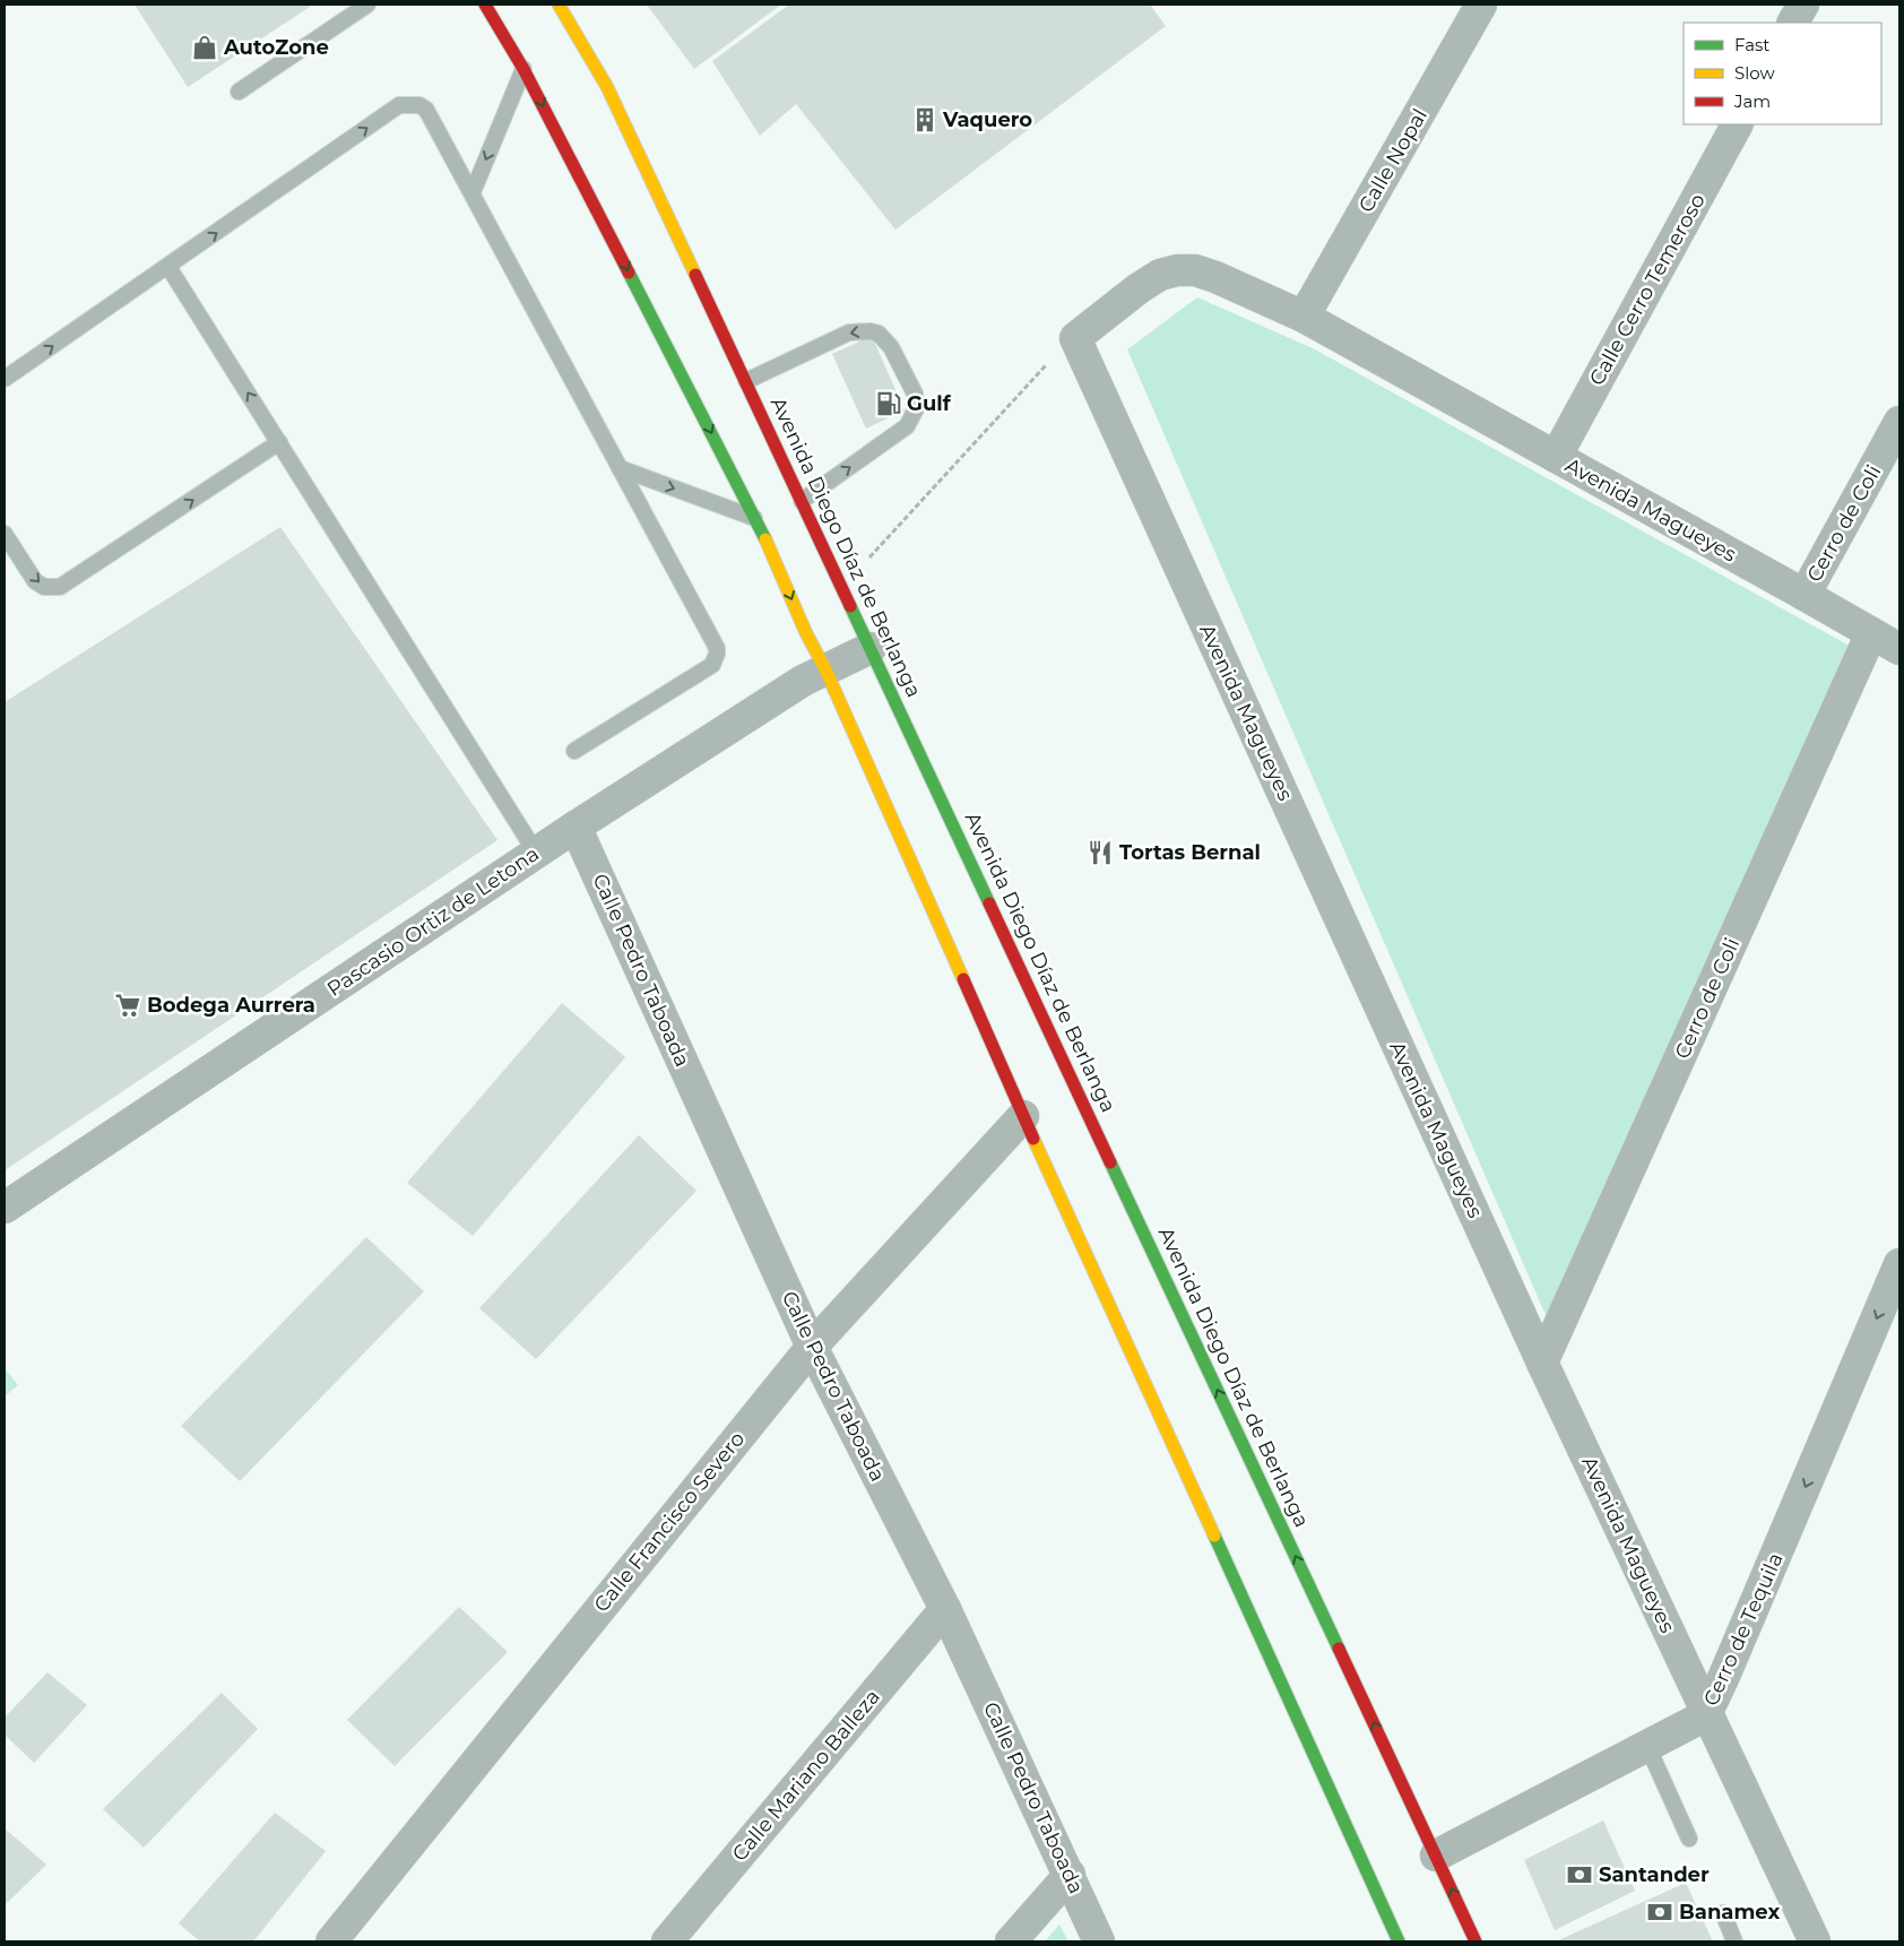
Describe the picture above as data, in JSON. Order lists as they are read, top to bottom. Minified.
{"streets":{"main road":["Avenida Diego Díaz de Berlanga"],"street":["Calle Nopal","Calle Cerro Temeroso","Avenida Magueyes","Cerro de Coli","Pascasio Ortiz de Letona","Calle Pedro Taboada","Calle Francisco Severo","Cerro de Tequila","Calle Mariano Balleza"]},"crossings":[["Calle Nopal","Avenida Magueyes"],["Calle Cerro Temeroso","Avenida Magueyes"],["Avenida Magueyes","Cerro de Coli"],["Avenida Magueyes","Cerro de Tequila"],["Avenida Diego Díaz de Berlanga","Pascasio Ortiz de Letona"],["Avenida Diego Díaz de Berlanga","Cerro de Tequila"],["Pascasio Ortiz de Letona","Calle Pedro Taboada"],["Calle Pedro Taboada","Calle Francisco Severo"],["Calle Pedro Taboada","Calle Mariano Balleza"]],"one_way":["Cerro de Tequila"],"places":{"shop":["AutoZone"],"building":["Vaquero"],"fuel station":["Gulf"],"restaurant":["Tortas Bernal"],"supermarket":["Bodega Aurrera"],"bank":["Santander","Banamex"]},"legend":["Fast","Slow","Jam"]}
